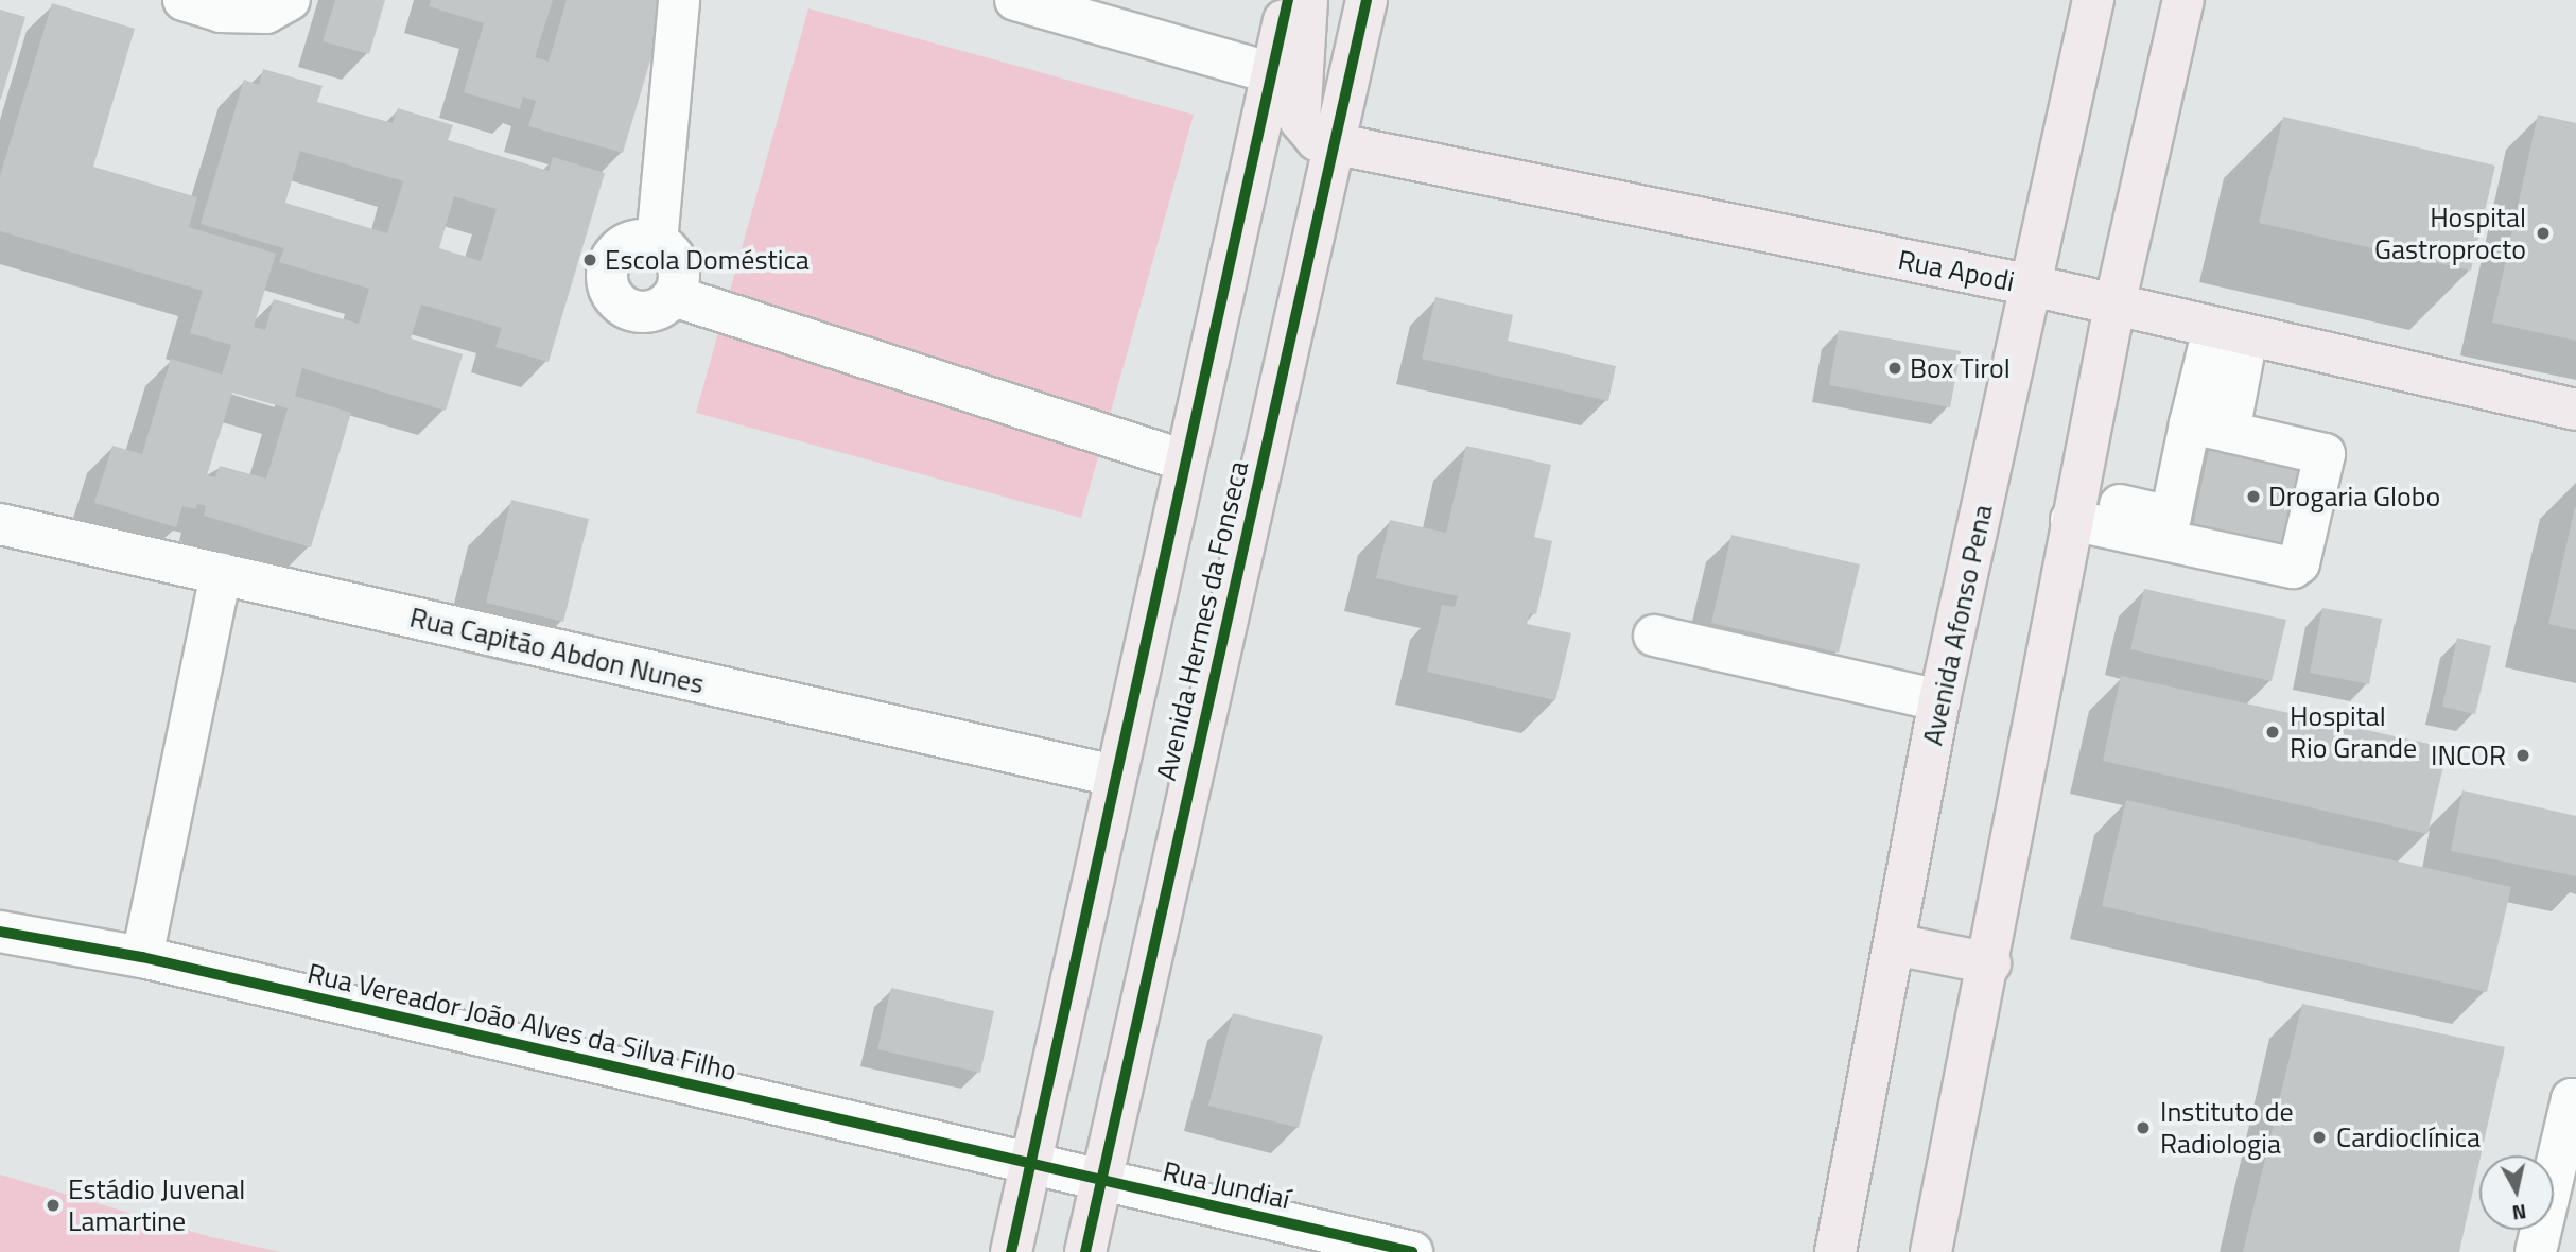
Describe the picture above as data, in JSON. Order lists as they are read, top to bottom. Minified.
{"streets":{"main road":["Rua Apodi","Avenida Hermes da Fonseca","Avenida Afonso Pena"],"street":["Rua Capitão Abdon Nunes","Rua Vereador João Alves da Silva Filho","Rua Jundiaí"]},"crossings":[["Rua Apodi","Avenida Hermes da Fonseca"],["Rua Apodi","Avenida Afonso Pena"],["Avenida Hermes da Fonseca","Rua Capitão Abdon Nunes"],["Avenida Hermes da Fonseca","Rua Vereador João Alves da Silva Filho"],["Avenida Hermes da Fonseca","Rua Jundiaí"],["Rua Vereador João Alves da Silva Filho","Rua Jundiaí"]],"places":["Hospital Gastroprocto","Escola Doméstica","Box Tirol","Drogaria Globo","Hospital Rio Grande","INCOR","Instituto de Radiologia","Cardioclínica","Estádio Juvenal Lamartine"],"north":"bottom"}
